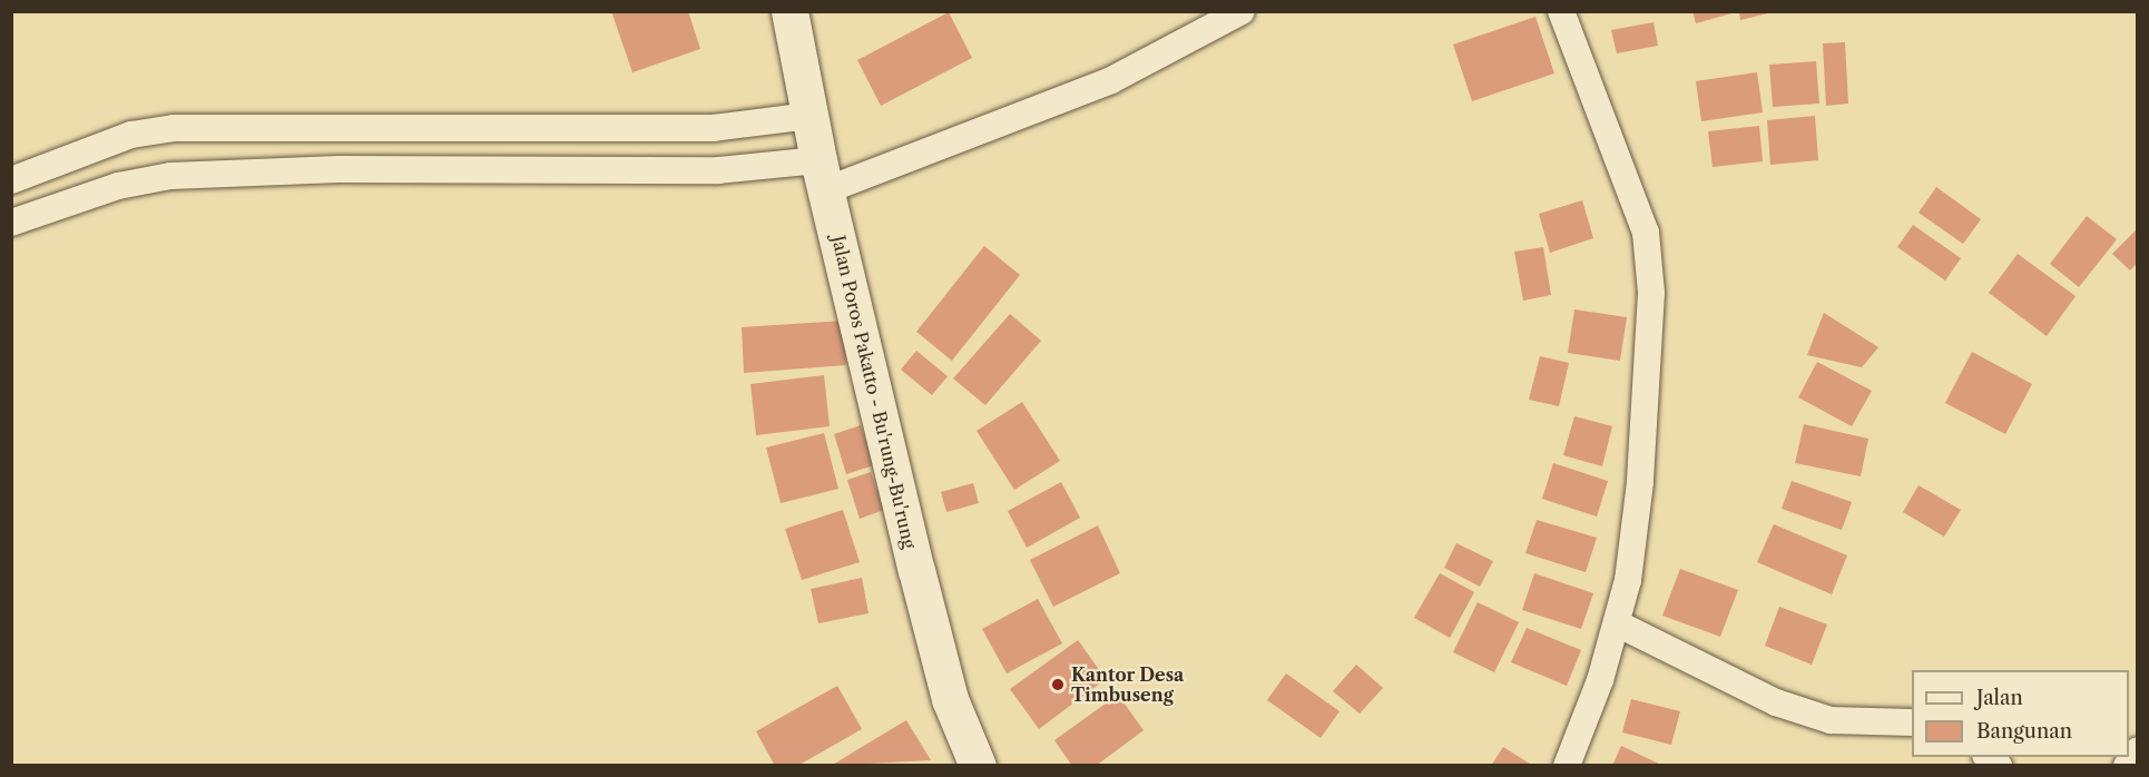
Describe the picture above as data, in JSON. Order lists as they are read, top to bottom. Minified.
{"streets":{"main road":["Jalan Poros Pakatto - Bu'rung-Bu'rung"]},"places":["Kantor Desa Timbuseng"],"legend":["Jalan","Bangunan"]}
